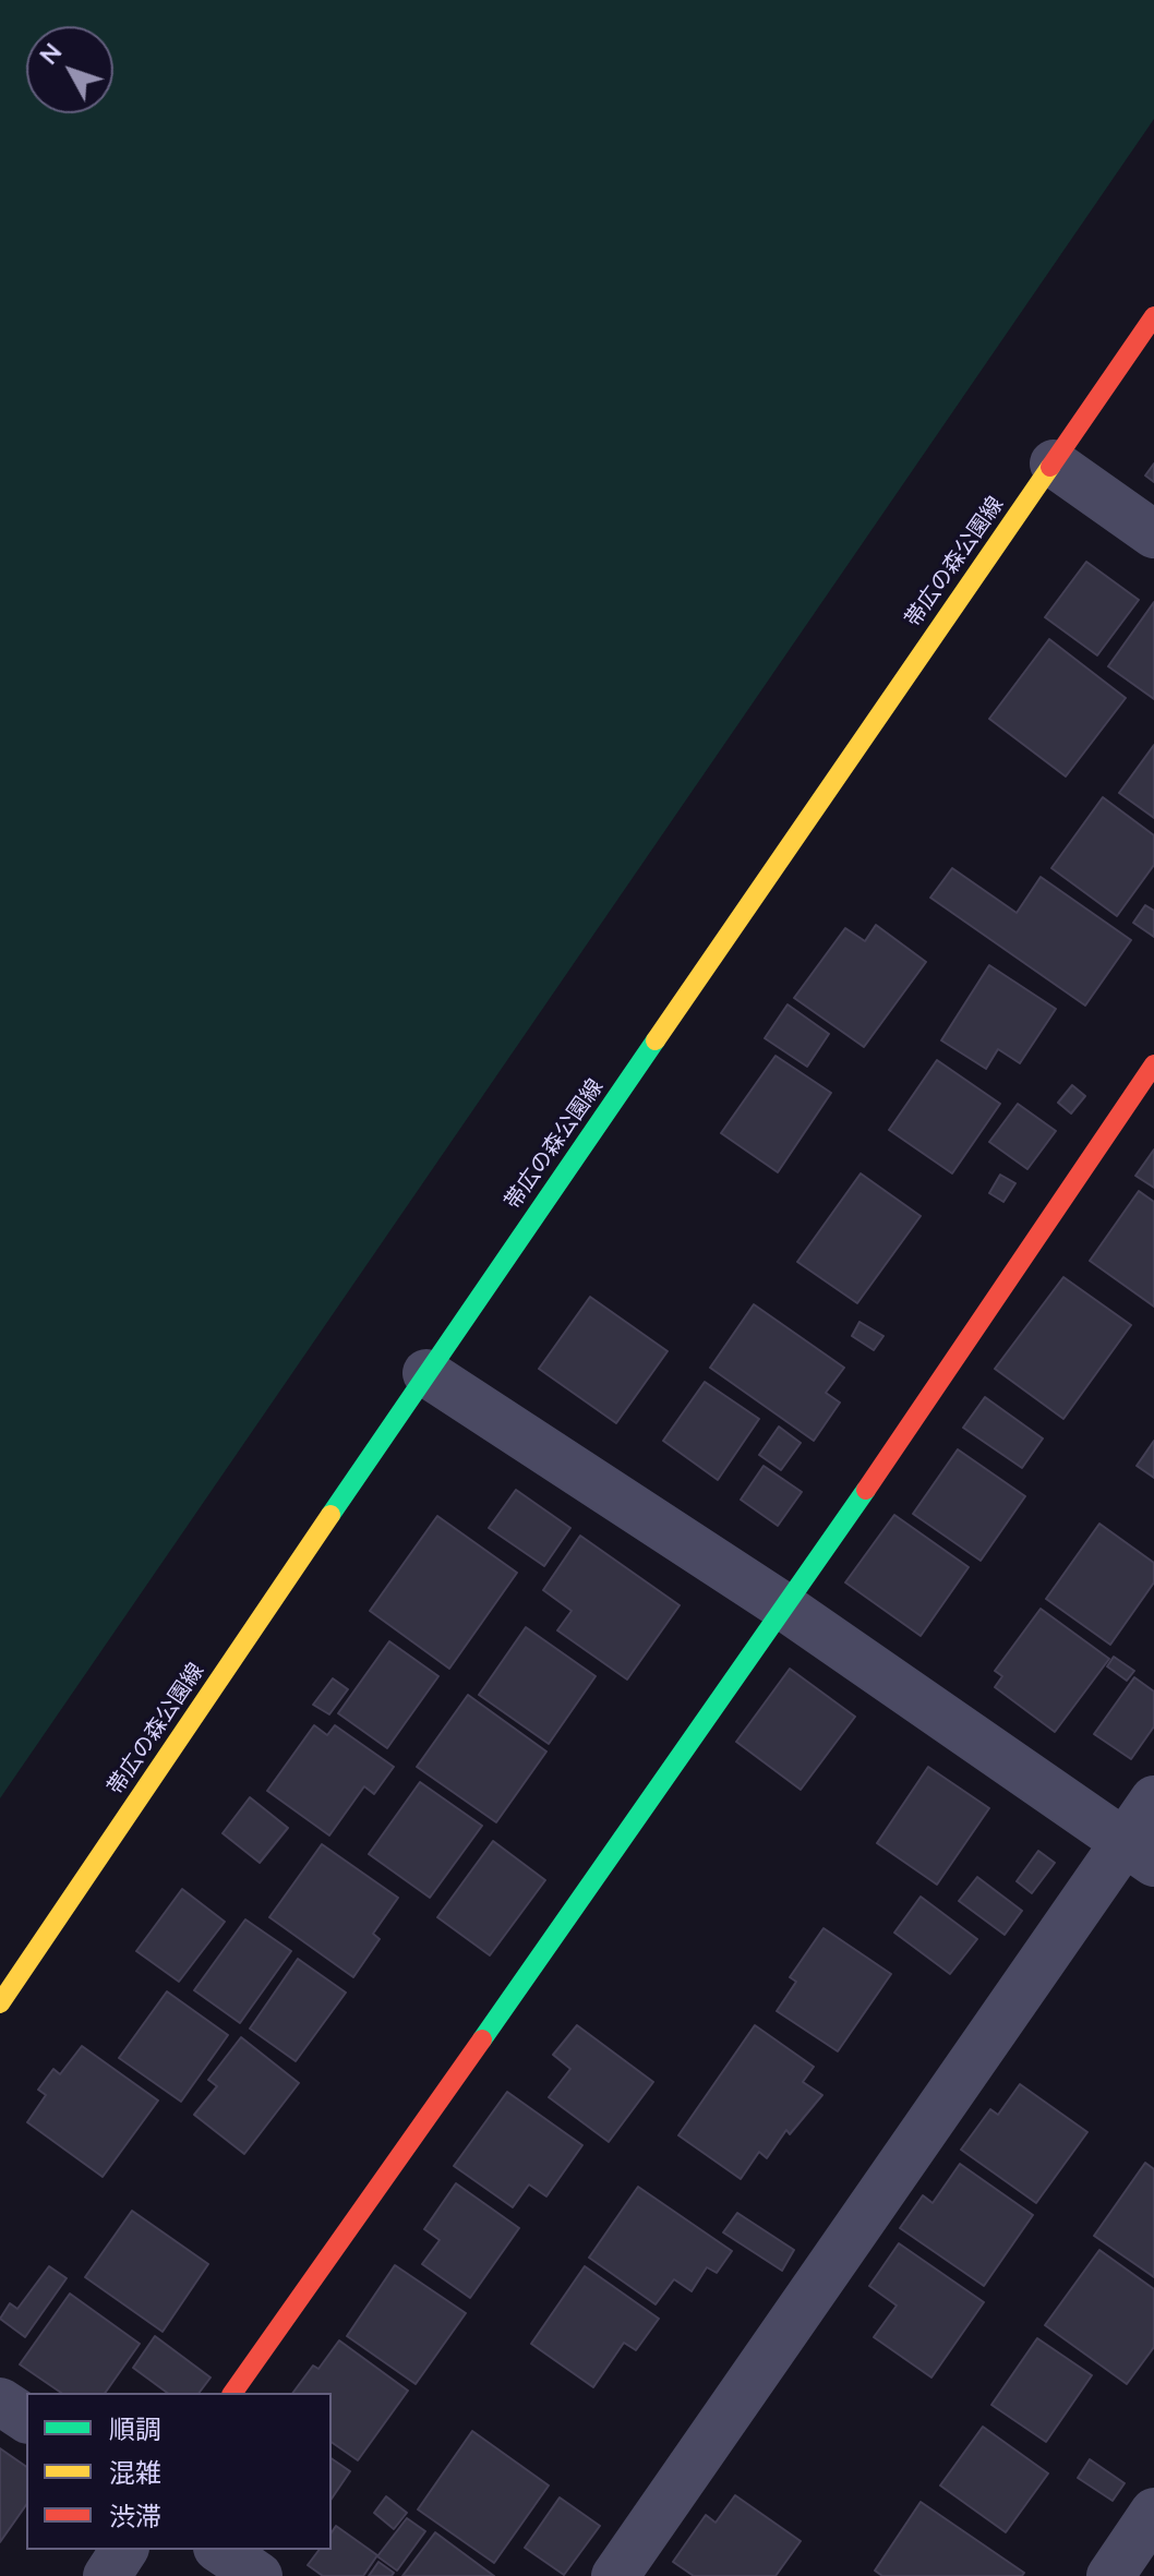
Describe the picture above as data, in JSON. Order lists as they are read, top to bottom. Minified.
{"streets":{"main road":["帯広の森公園線"]},"legend":["順調","混雑","渋滞"],"north":"top left"}
